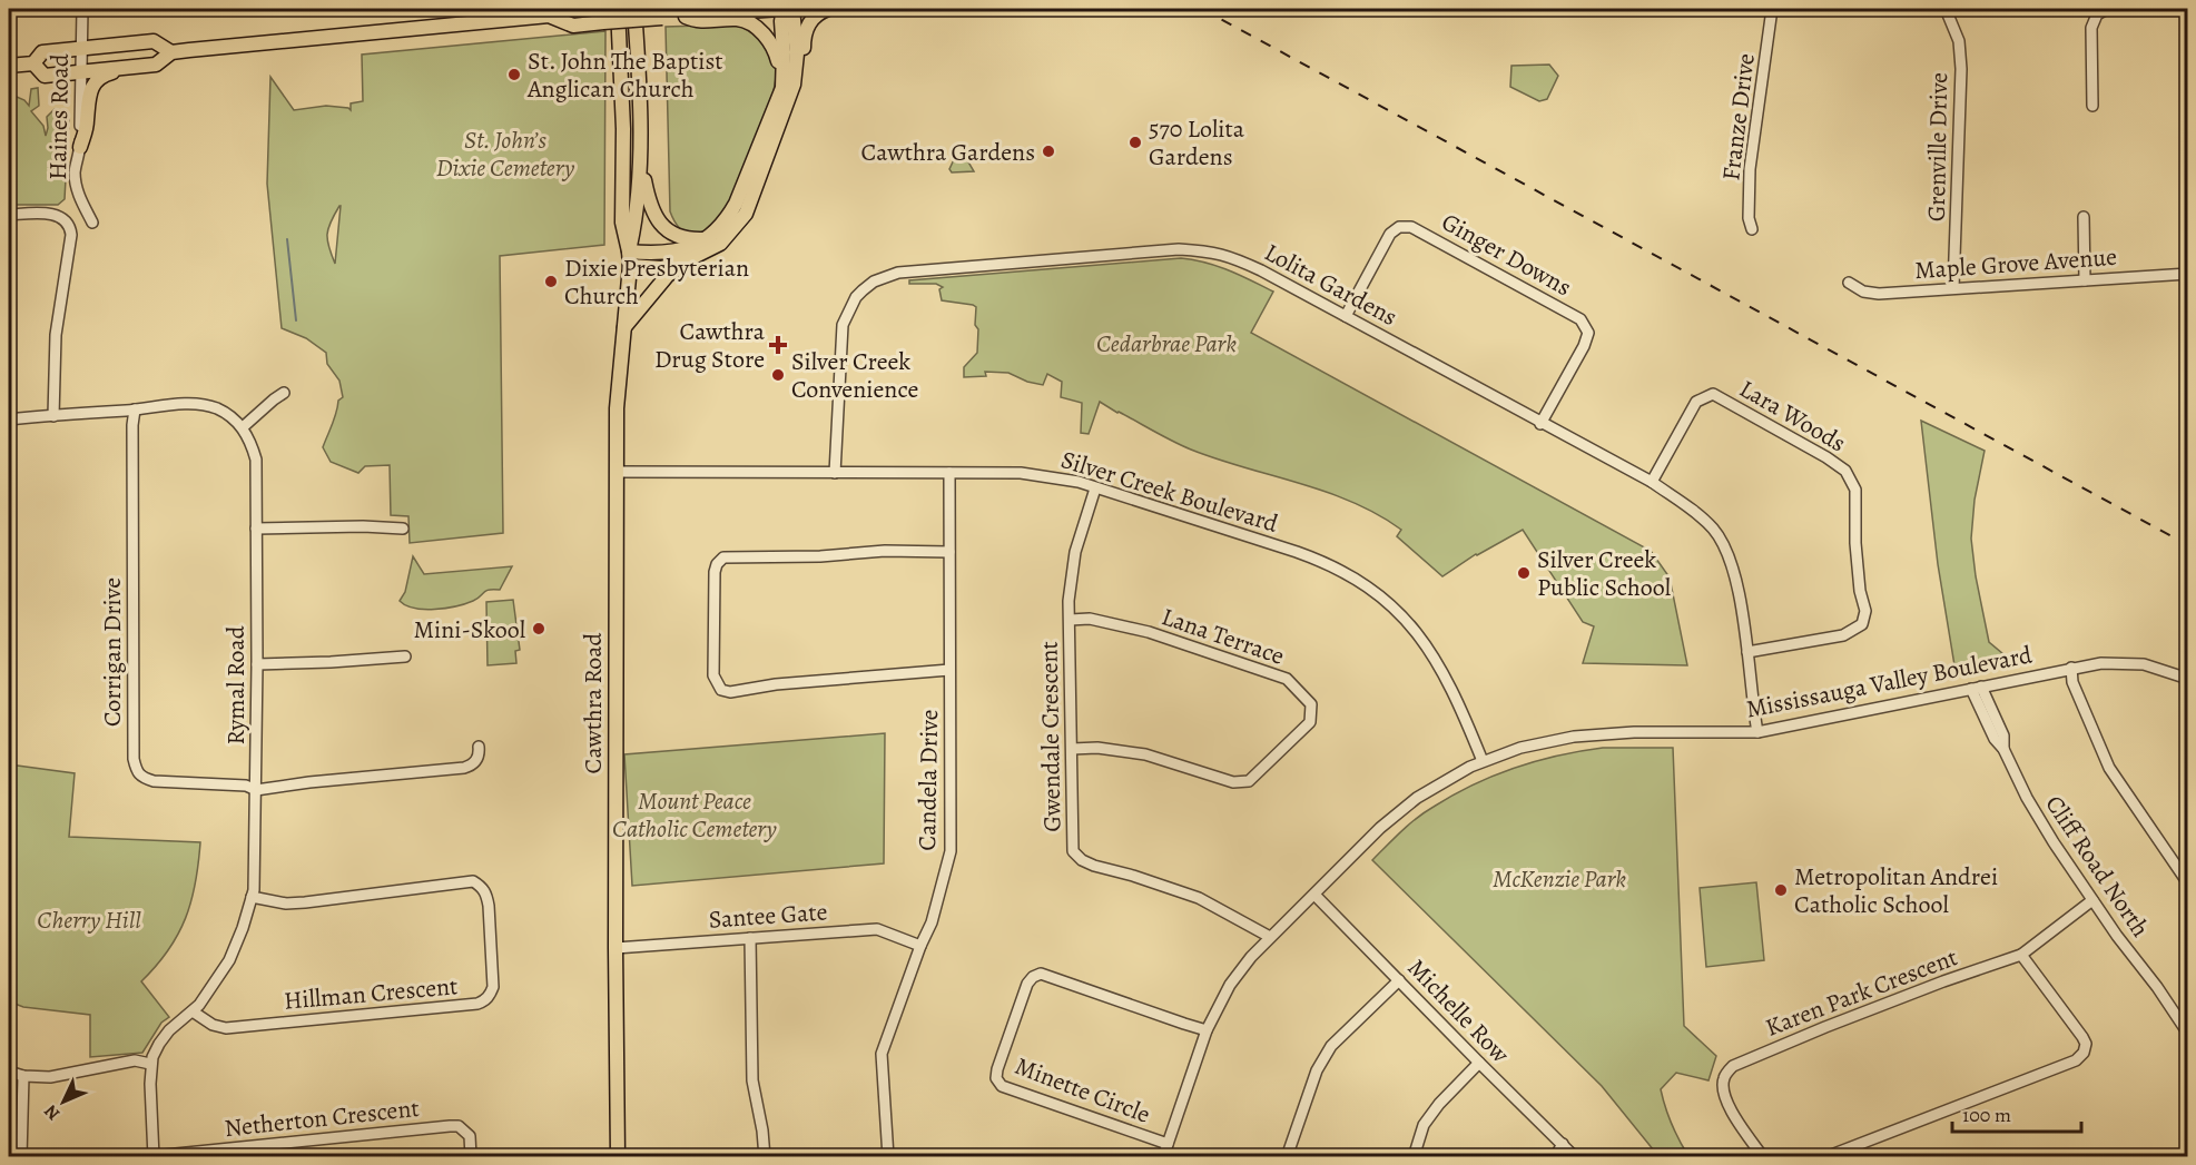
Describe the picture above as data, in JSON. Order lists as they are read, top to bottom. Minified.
{"streets":{"main road":["Cawthra Road"],"street":["Haines Road","Franze Drive","Grenville Drive","Ginger Downs","Maple Grove Avenue","Lolita Gardens","Lara Woods","Silver Creek Boulevard","Lana Terrace","Corrigan Drive","Mississauga Valley Boulevard","Rymal Road","Gwendale Crescent","Candela Drive","Cliff Road North","Santee Gate","Karen Park Crescent","Hillman Crescent","Michelle Row","Minette Circle","Netherton Crescent"]},"crossings":[["Grenville Drive","Maple Grove Avenue"],["Ginger Downs","Lolita Gardens"],["Lolita Gardens","Lara Woods"],["Lolita Gardens","Silver Creek Boulevard"],["Lolita Gardens","Mississauga Valley Boulevard"],["Silver Creek Boulevard","Mississauga Valley Boulevard"],["Silver Creek Boulevard","Cawthra Road"],["Silver Creek Boulevard","Gwendale Crescent"],["Silver Creek Boulevard","Candela Drive"],["Lana Terrace","Gwendale Crescent"],["Corrigan Drive","Rymal Road"],["Mississauga Valley Boulevard","Gwendale Crescent"],["Mississauga Valley Boulevard","Cliff Road North"],["Mississauga Valley Boulevard","Michelle Row"],["Mississauga Valley Boulevard","Minette Circle"],["Rymal Road","Hillman Crescent"],["Cawthra Road","Santee Gate"],["Candela Drive","Santee Gate"],["Cliff Road North","Karen Park Crescent"]],"parks":["St. John’s Dixie Cemetery","Cedarbrae Park","Mount Peace Catholic Cemetery","McKenzie Park","Cherry Hill"],"places":{"other":["St. John The Baptist Anglican Church","570 Lolita Gardens","Cawthra Gardens","Dixie Presbyterian Church","Silver Creek Convenience","Silver Creek Public School","Mini-Skool","Metropolitan Andrei Catholic School"],"health":["Cawthra Drug Store"]},"scale_bar":"100 m","north":"bottom left"}
